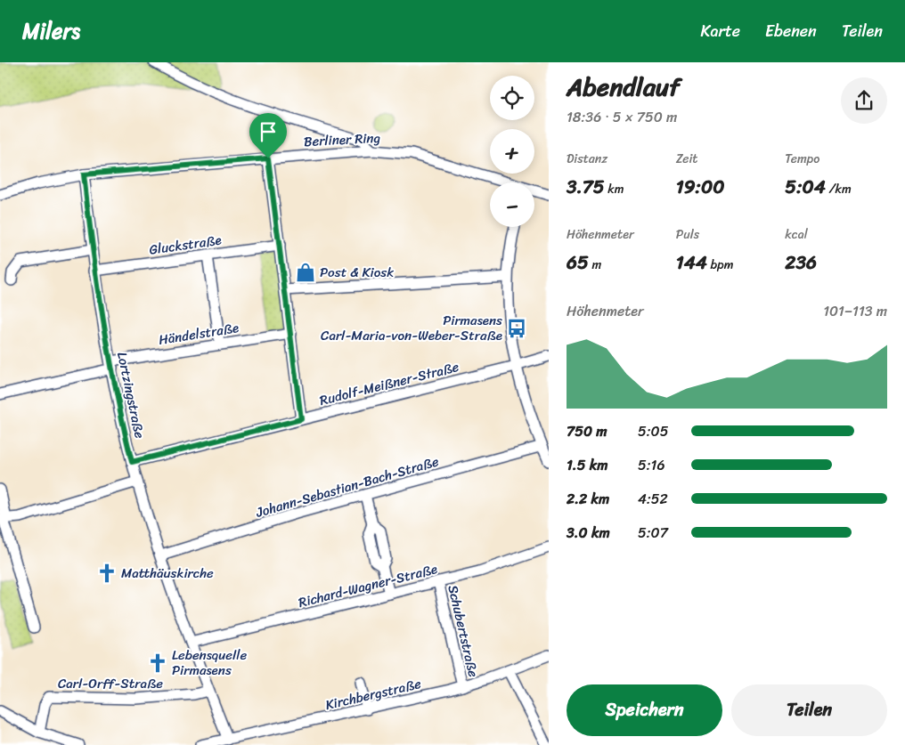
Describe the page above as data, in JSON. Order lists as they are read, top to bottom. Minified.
{"streets":{"street":["Berliner Ring","Gluckstraße","Händelstraße","Rudolf-Meißner-Straße","Lortzingstraße","Johann-Sebastian-Bach-Straße","Richard-Wagner-Straße","Schubertstraße","Carl-Orff-Straße","Kirchbergstraße"]},"crossings":[["Berliner Ring","Lortzingstraße"],["Gluckstraße","Lortzingstraße"],["Händelstraße","Lortzingstraße"],["Rudolf-Meißner-Straße","Lortzingstraße"],["Lortzingstraße","Johann-Sebastian-Bach-Straße"],["Lortzingstraße","Richard-Wagner-Straße"],["Lortzingstraße","Carl-Orff-Straße"],["Lortzingstraße","Kirchbergstraße"],["Richard-Wagner-Straße","Schubertstraße"],["Schubertstraße","Kirchbergstraße"]],"places":{"shop":["Post & Kiosk"],"bus stop":["Pirmasens Carl-Maria-von-Weber-Straße"],"church":["Matthäuskirche","Lebensquelle Pirmasens"]},"page":{"header":"Milers","nav":["Karte","Ebenen","Teilen"],"heading":["Abendlauf","18:36 · 5 × 750 m"],"map_buttons":["+","−"],"stats":[["Distanz","3.75 km"],["Zeit","19:00"],["Tempo","5:04 /km"],["Höhenmeter","65 m"],["Puls","144 bpm"],["kcal","236"]],"chart":["Höhenmeter","101–113 m"],"list":[{"name":"750 m","note":"5:05"},{"name":"1.5 km","note":"5:16"},{"name":"2.2 km","note":"4:52"},{"name":"3.0 km","note":"5:07"}],"buttons":["Speichern","Teilen"]}}
